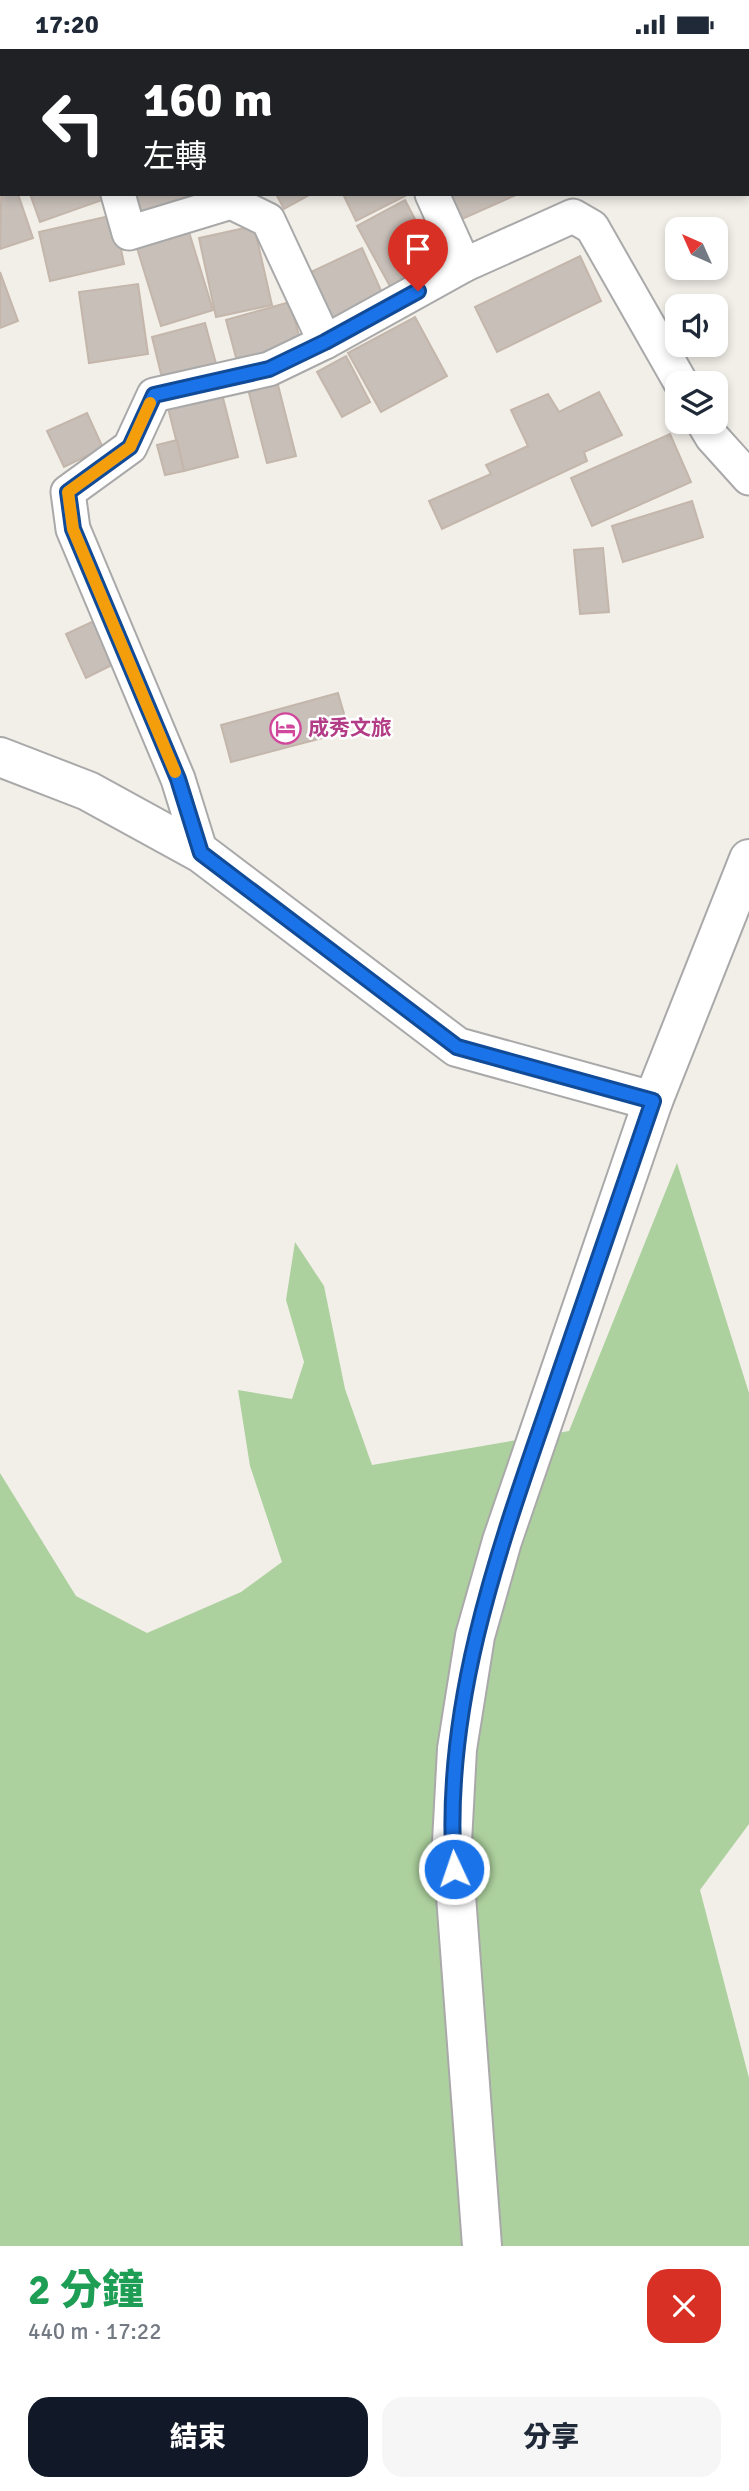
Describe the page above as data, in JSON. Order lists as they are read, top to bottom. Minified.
{"places":{"hotel":["成秀文旅"]},"north":"top left","page":{"status":"17:20","turn":["160 m","左轉"],"heading":["2 分鐘","440 m · 17:22"],"buttons":["結束","分享"]}}
